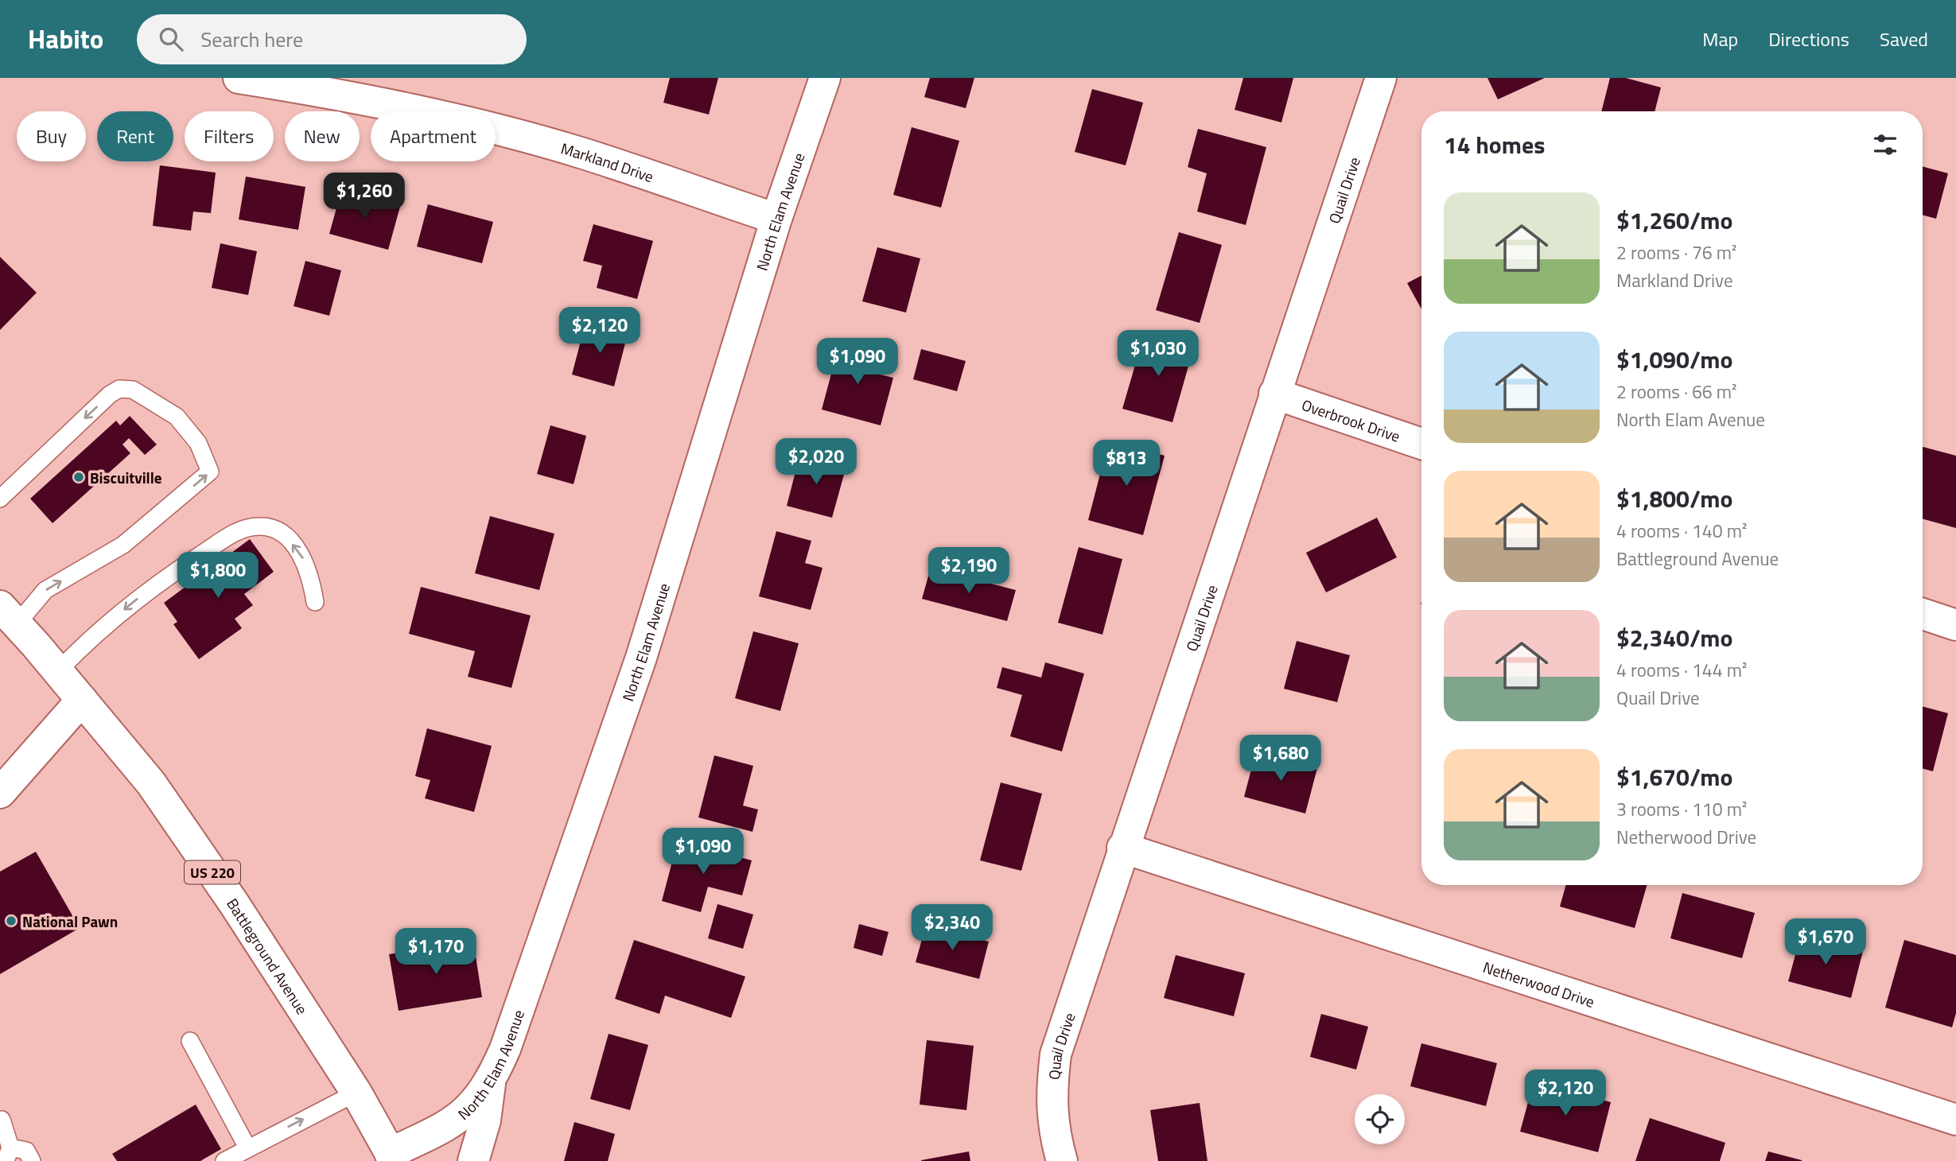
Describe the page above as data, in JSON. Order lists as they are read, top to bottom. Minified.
{"streets":{"street":["Markland Drive","Quail Drive","North Elam Avenue","Overbrook Drive","US 220","Battleground Avenue","Netherwood Drive"]},"crossings":[["Markland Drive","North Elam Avenue"],["Quail Drive","Overbrook Drive"],["Quail Drive","Netherwood Drive"],["North Elam Avenue","Battleground Avenue"]],"places":["Biscuitville","National Pawn"],"page":{"header":"Habito","search":"Search here","nav":["Map","Directions","Saved"],"chip":["Buy","Rent","Filters","New","Apartment"],"heading":"14 homes","price":["$1,260","$2,120","$1,030","$1,090","$2,020","$813","$2,190","$1,800","$1,680","$1,090","$2,340","$1,670","$1,170","$2,120"],"list":[{"name":"$1,260/mo","note":"2 rooms · 76 m² · Markland Drive"},{"name":"$1,090/mo","note":"2 rooms · 66 m² · North Elam Avenue"},{"name":"$1,800/mo","note":"4 rooms · 140 m² · Battleground Avenue"},{"name":"$2,340/mo","note":"4 rooms · 144 m² · Quail Drive"},{"name":"$1,670/mo","note":"3 rooms · 110 m² · Netherwood Drive"}]}}
